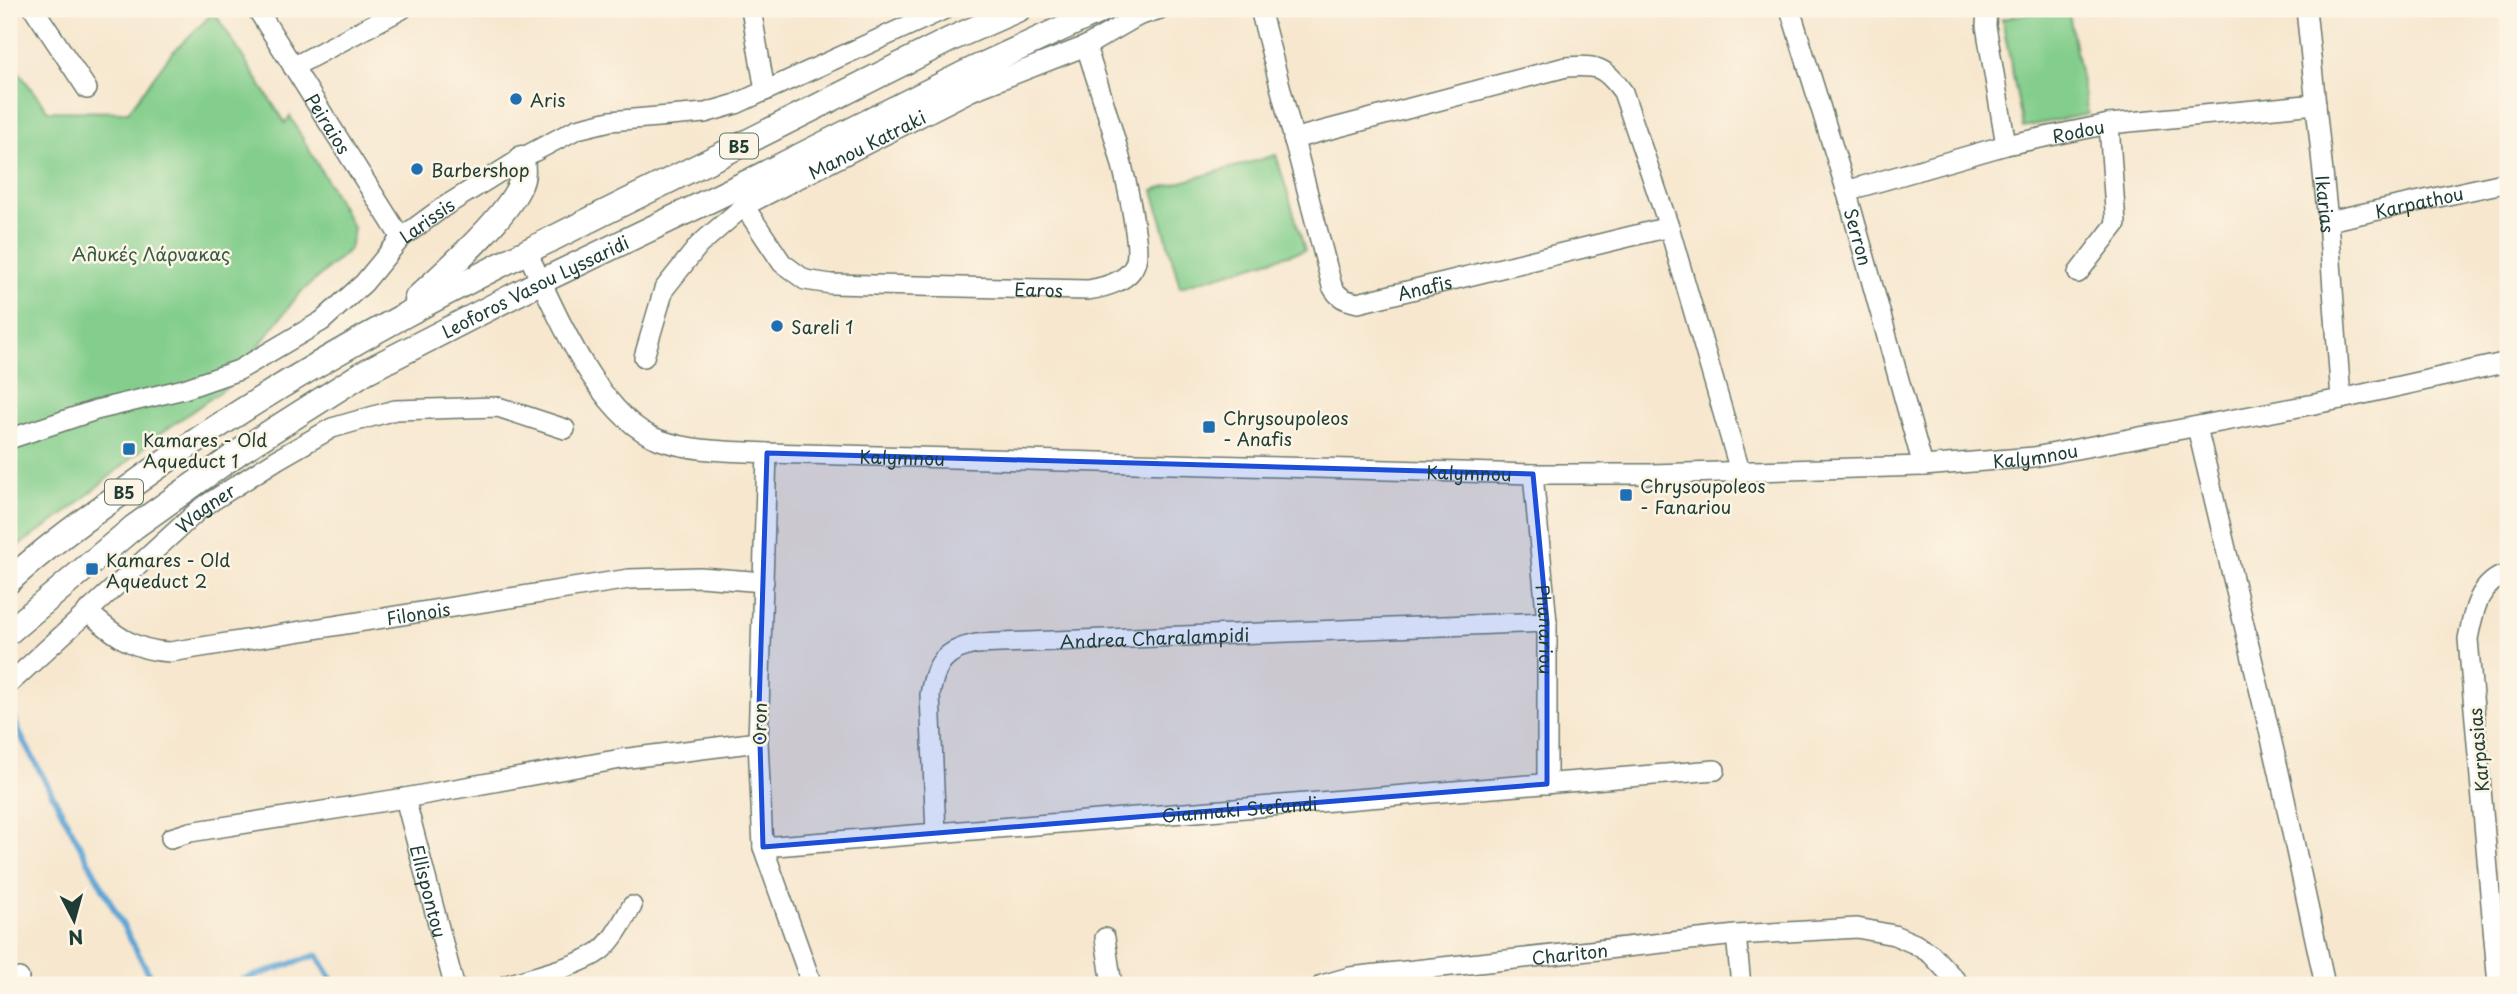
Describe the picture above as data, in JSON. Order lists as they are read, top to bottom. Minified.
{"streets":{"main road":["B5","Leoforos Vasou Lyssaridi"],"street":["Peiraios","Rodou","Manou Katraki","Karpathou","Ikarias","Larissis","Serron","Anafis","Earos","Kalymnou","Wagner","Filonois","Phanariou","Andrea Charalampidi","Oron","Karpasias","Giannaki Stefandi","Ellispontou","Chariton"]},"crossings":[["Peiraios","Larissis"],["Rodou","Ikarias"],["Rodou","Serron"],["Manou Katraki","Earos"],["Karpathou","Ikarias"],["Ikarias","Kalymnou"],["Serron","Kalymnou"],["Leoforos Vasou Lyssaridi","Kalymnou"],["Kalymnou","Phanariou"],["Kalymnou","Oron"],["Wagner","Filonois"],["Filonois","Oron"],["Phanariou","Andrea Charalampidi"],["Phanariou","Giannaki Stefandi"],["Andrea Charalampidi","Giannaki Stefandi"],["Oron","Giannaki Stefandi"]],"parks":["Αλυκές Λάρνακας"],"places":{"other":["Aris","Barbershop","Sareli 1"],"transit":["Chrysoupoleos - Anafis","Kamares - Old Aqueduct 1","Chrysoupoleos - Fanariou","Kamares - Old Aqueduct 2"]},"north":"bottom"}
